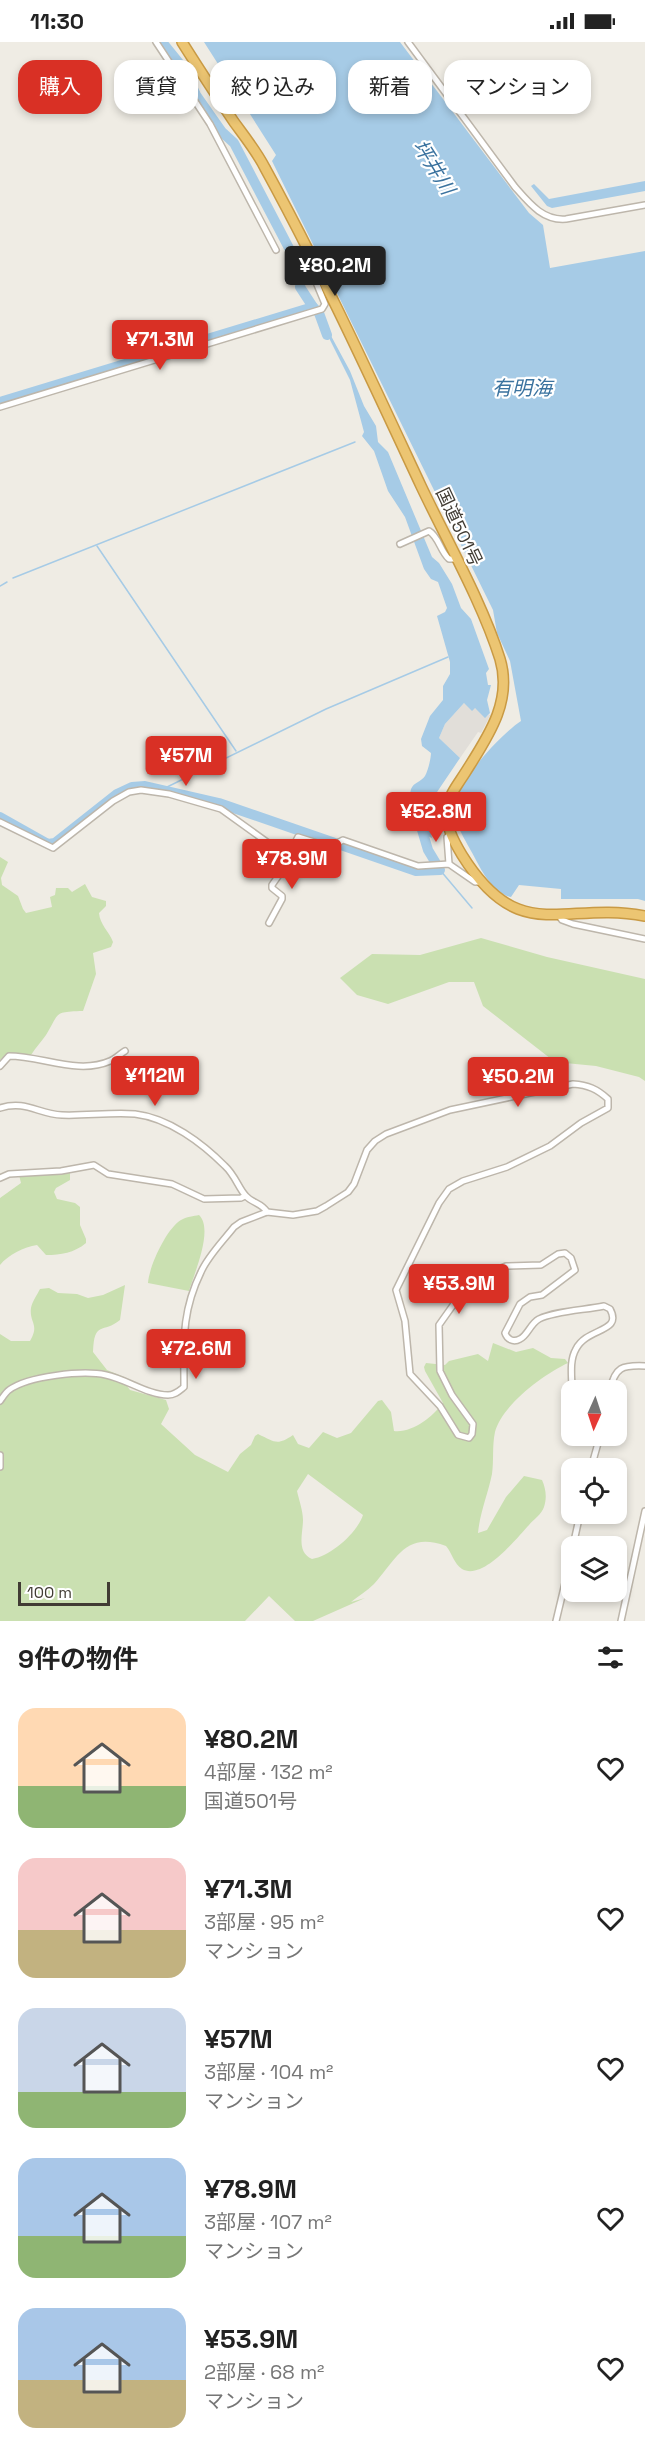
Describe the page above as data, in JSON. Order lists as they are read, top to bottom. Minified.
{"streets":{"highway":["国道501号"]},"water":["坪井川","有明海"],"scale_bar":"100 m","north":"bottom","page":{"status":"11:30","chip":["購入","賃貸","絞り込み","新着","マンション"],"price":["¥80.2M","¥71.3M","¥57M","¥52.8M","¥78.9M","¥112M","¥50.2M","¥53.9M","¥72.6M"],"scale":"100 m","heading":"9件の物件","list":[{"name":"¥80.2M","note":"4部屋 · 132 m² · 国道501号"},{"name":"¥71.3M","note":"3部屋 · 95 m² · マンション"},{"name":"¥57M","note":"3部屋 · 104 m² · マンション"},{"name":"¥78.9M","note":"3部屋 · 107 m² · マンション"},{"name":"¥53.9M","note":"2部屋 · 68 m² · マンション"}]}}
